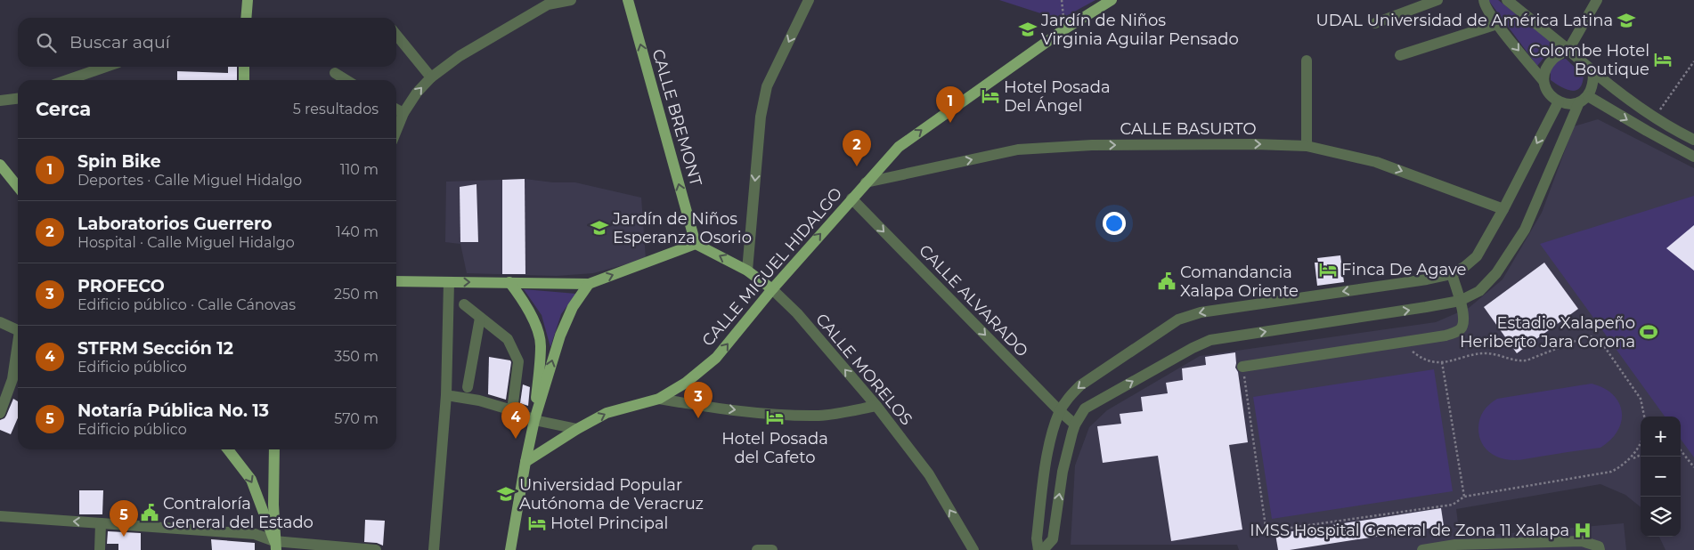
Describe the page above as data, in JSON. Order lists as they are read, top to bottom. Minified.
{"streets":{"main road":["CALLE BREMONT","CALLE MIGUEL HIDALGO","CALLE MORELOS"],"street":["CALLE BASURTO","CALLE ALVARADO"]},"crossings":[["CALLE BREMONT","CALLE MORELOS"],["CALLE BASURTO","CALLE MIGUEL HIDALGO"],["CALLE MIGUEL HIDALGO","CALLE ALVARADO"],["CALLE MIGUEL HIDALGO","CALLE MORELOS"]],"one_way":["CALLE BREMONT","CALLE BASURTO","CALLE MIGUEL HIDALGO","CALLE ALVARADO","CALLE MORELOS"],"places":{"school or university":["UDAL Universidad de América Latina","Jardín de Niños Virginia Aguilar Pensado","Jardín de Niños Esperanza Osorio","Universidad Popular Autónoma de Veracruz"],"hotel":["Colombe Hotel Boutique","Hotel Posada Del Ángel","Finca De Agave","Hotel Posada del Cafeto","Hotel Principal"],"public building":["Comandancia Xalapa Oriente","Contraloría General del Estado"],"sports":["Estadio Xalapeño Heriberto Jara Corona"],"hospital":["IMSS Hospital General de Zona 11 Xalapa"]},"page":{"search":"Buscar aquí","heading":["Cerca","5 resultados"],"pins":["1","2","3","4","5"],"list":[{"mark":"1","name":"Spin Bike","note":"Deportes · Calle Miguel Hidalgo","value":"110 m"},{"mark":"2","name":"Laboratorios Guerrero","note":"Hospital · Calle Miguel Hidalgo","value":"140 m"},{"mark":"3","name":"PROFECO","note":"Edificio público · Calle Cánovas","value":"250 m"},{"mark":"4","name":"STFRM Sección 12","note":"Edificio público","value":"350 m"},{"mark":"5","name":"Notaría Pública No. 13","note":"Edificio público","value":"570 m"}],"map_buttons":["+","−"]}}
